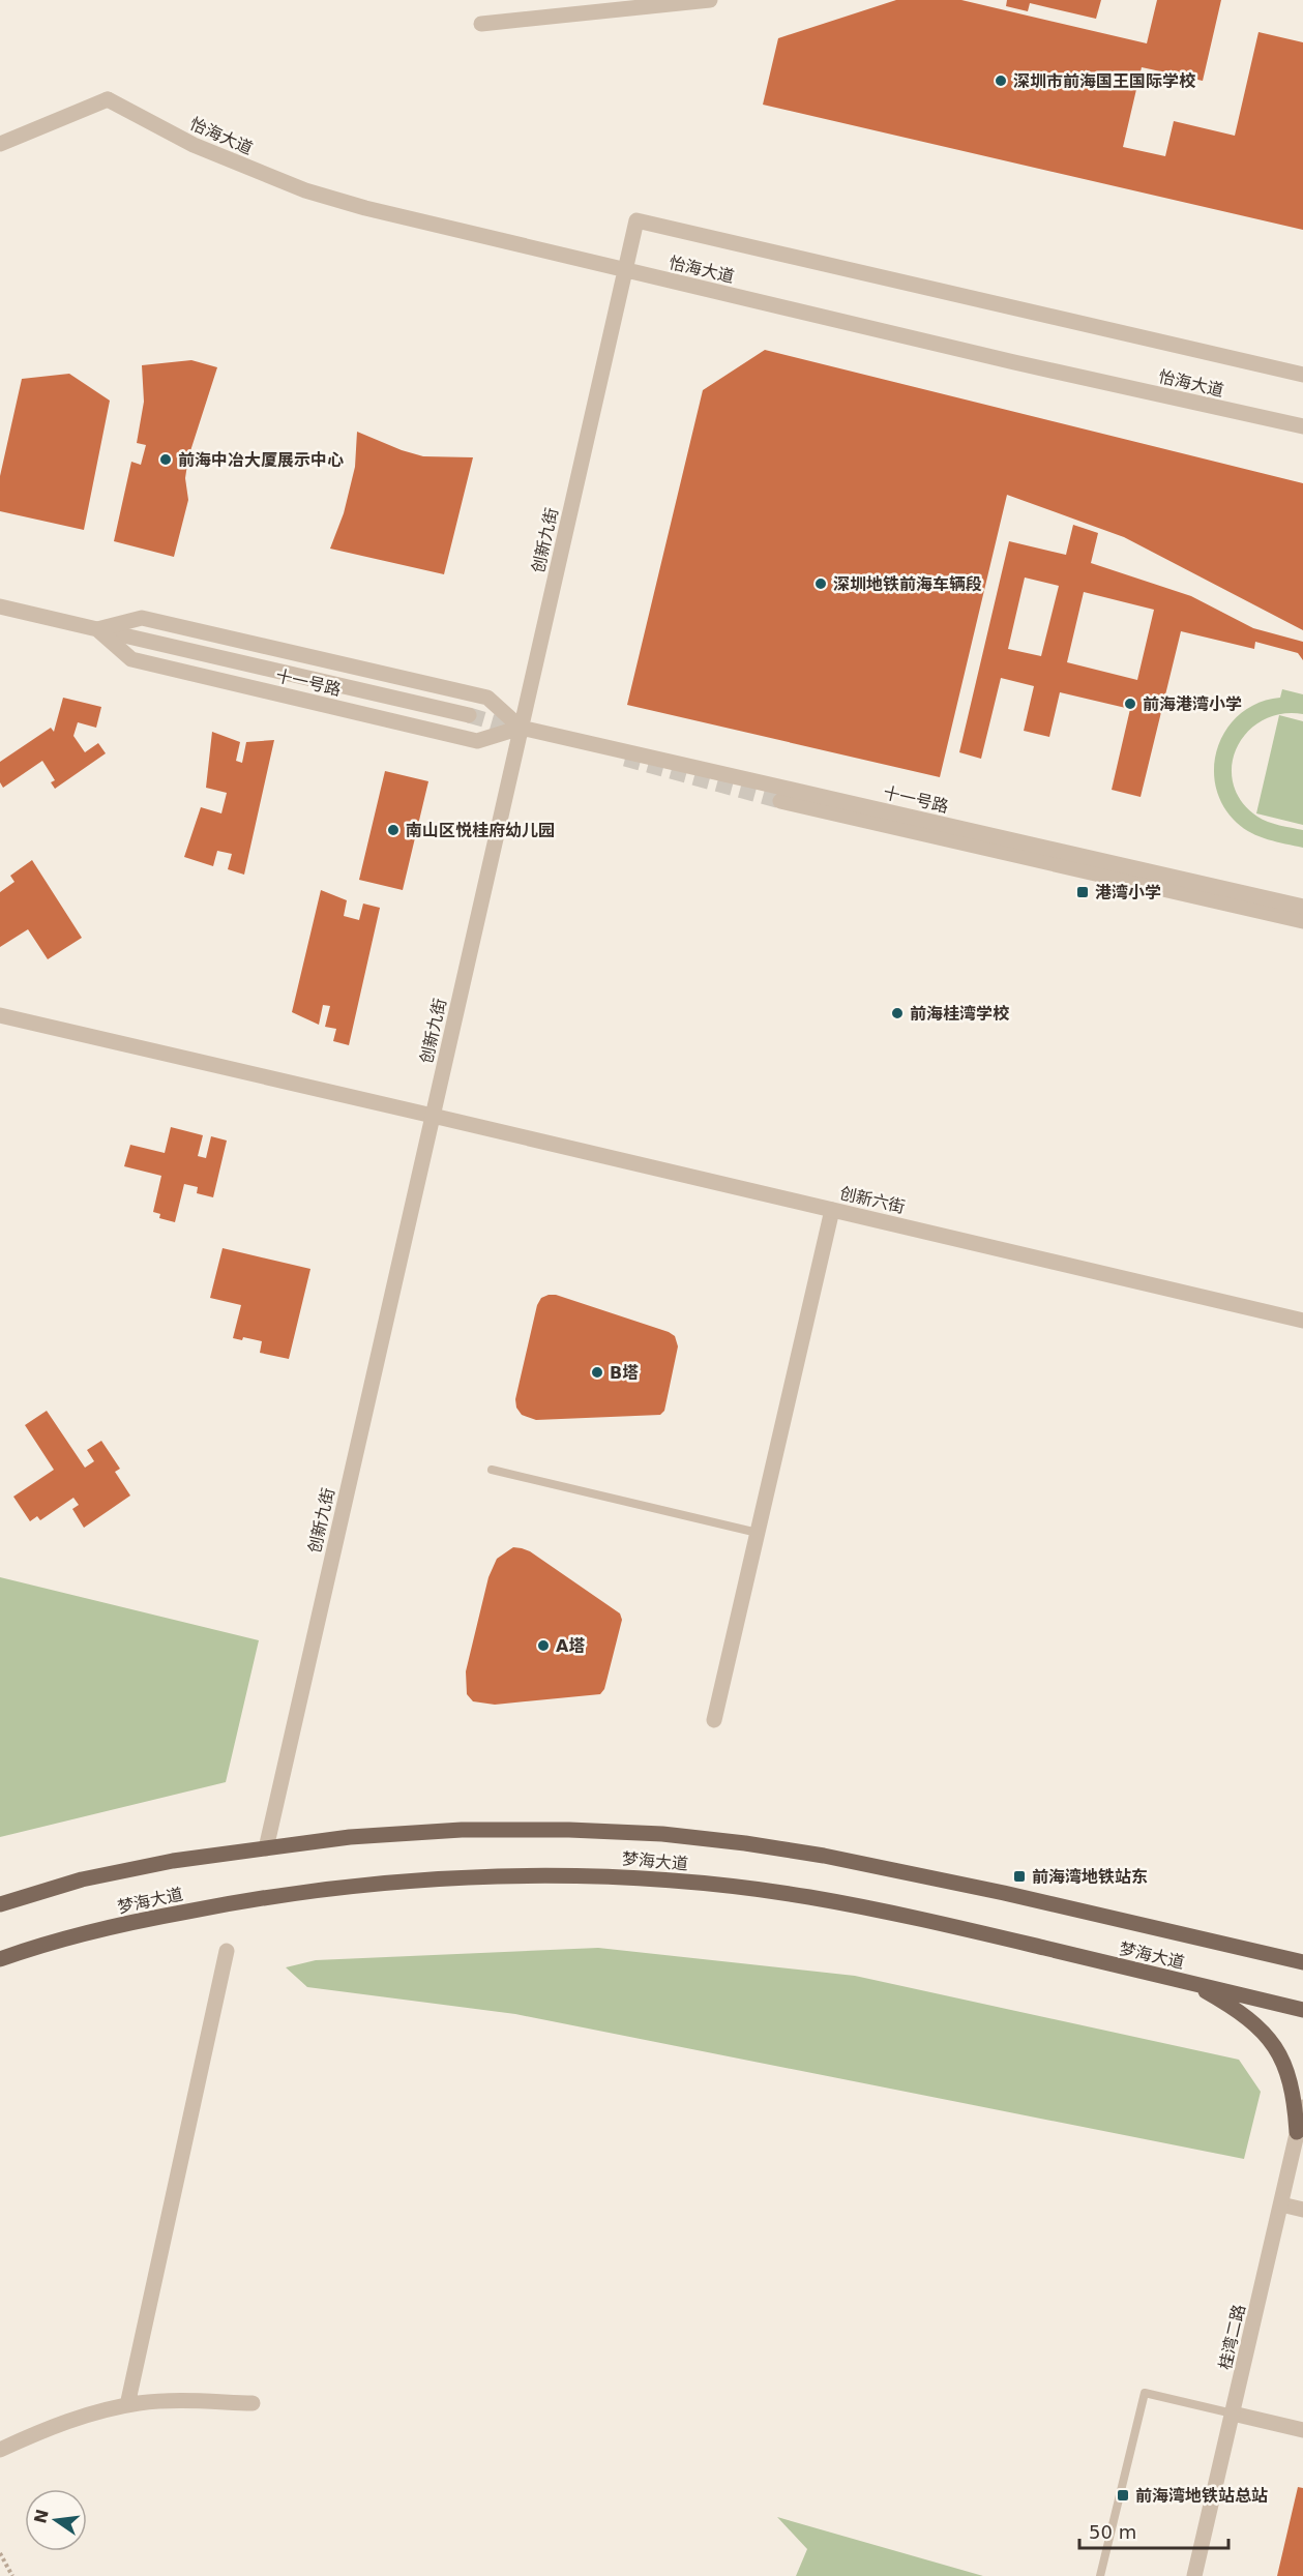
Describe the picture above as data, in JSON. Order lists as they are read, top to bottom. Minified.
{"streets":{"main road":["梦海大道"],"street":["怡海大道","创新九街","十一号路","创新六街","桂湾二路"]},"crossings":[["怡海大道","创新九街"],["创新九街","十一号路"],["创新九街","创新六街"],["创新九街","梦海大道"]],"places":{"other":["深圳市前海国王国际学校","前海中冶大厦展示中心","深圳地铁前海车辆段","前海港湾小学","南山区悦桂府幼儿园","前海桂湾学校","B塔","A塔"],"transit":["港湾小学","前海湾地铁站东","前海湾地铁站总站"]},"scale_bar":"50 m","north":"left"}
